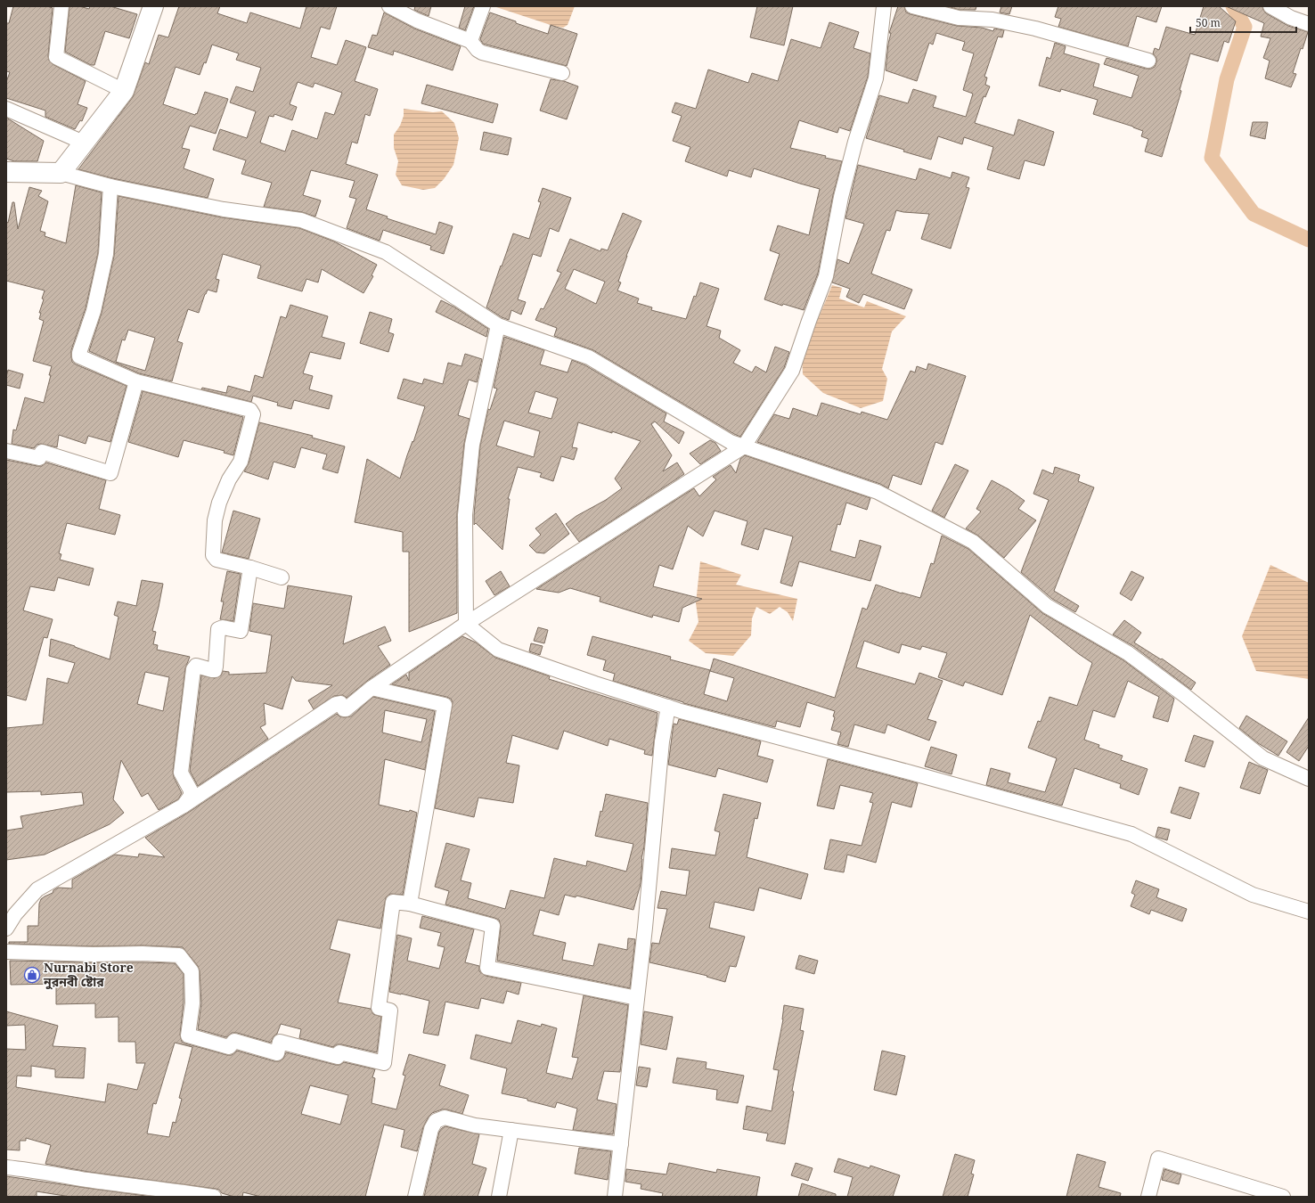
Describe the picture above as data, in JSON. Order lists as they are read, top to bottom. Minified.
{"places":{"shop":["Nurnabi Store নুরনবী ষ্টোর"]},"scale_bar":"50 m"}
